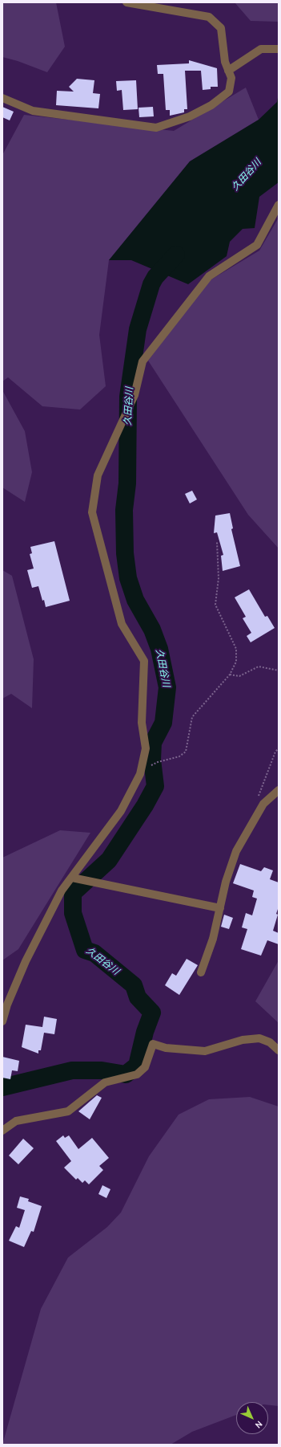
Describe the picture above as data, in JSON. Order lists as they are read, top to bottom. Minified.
{"water":["久田谷川"],"north":"bottom right"}
